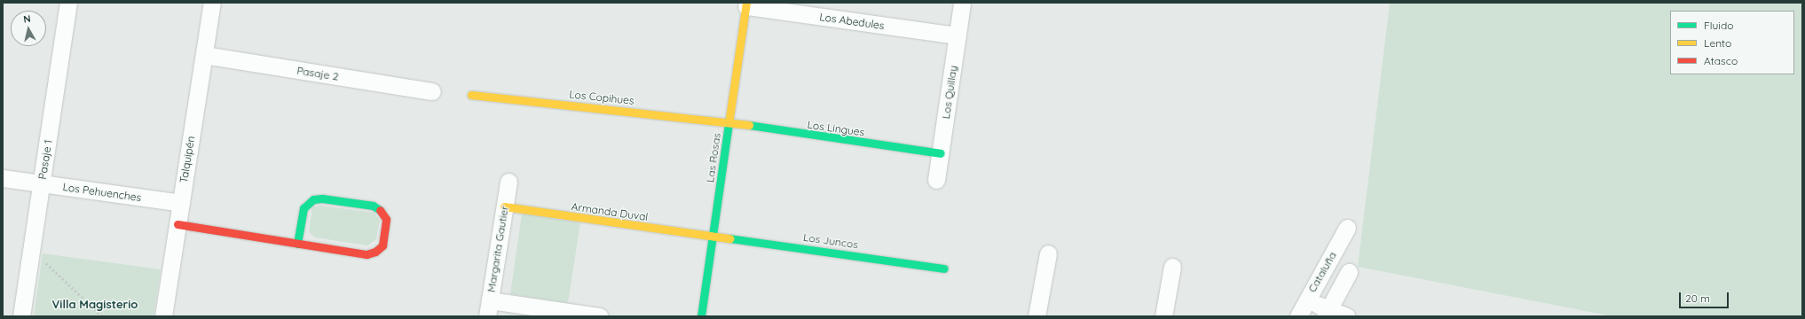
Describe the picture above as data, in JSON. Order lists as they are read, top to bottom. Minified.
{"streets":{"street":["Los Abedules","Pasaje 2","Los Quillay","Los Copihues","Los Lingues","Las Rosas","Pasaje 1","Talquipén","Los Pehuenches","Armanda Duval","Los Juncos","Margarita Gautier","Cataluña"]},"crossings":[["Los Abedules","Los Quillay"],["Los Abedules","Las Rosas"],["Pasaje 2","Talquipén"],["Los Quillay","Los Lingues"],["Los Copihues","Los Lingues"],["Los Copihues","Las Rosas"],["Los Lingues","Las Rosas"],["Las Rosas","Armanda Duval"],["Las Rosas","Los Juncos"],["Pasaje 1","Los Pehuenches"],["Talquipén","Los Pehuenches"],["Armanda Duval","Los Juncos"],["Armanda Duval","Margarita Gautier"]],"districts":["Villa Magisterio"],"legend":["Fluido","Lento","Atasco"],"scale_bar":"20 m","north":"top"}
